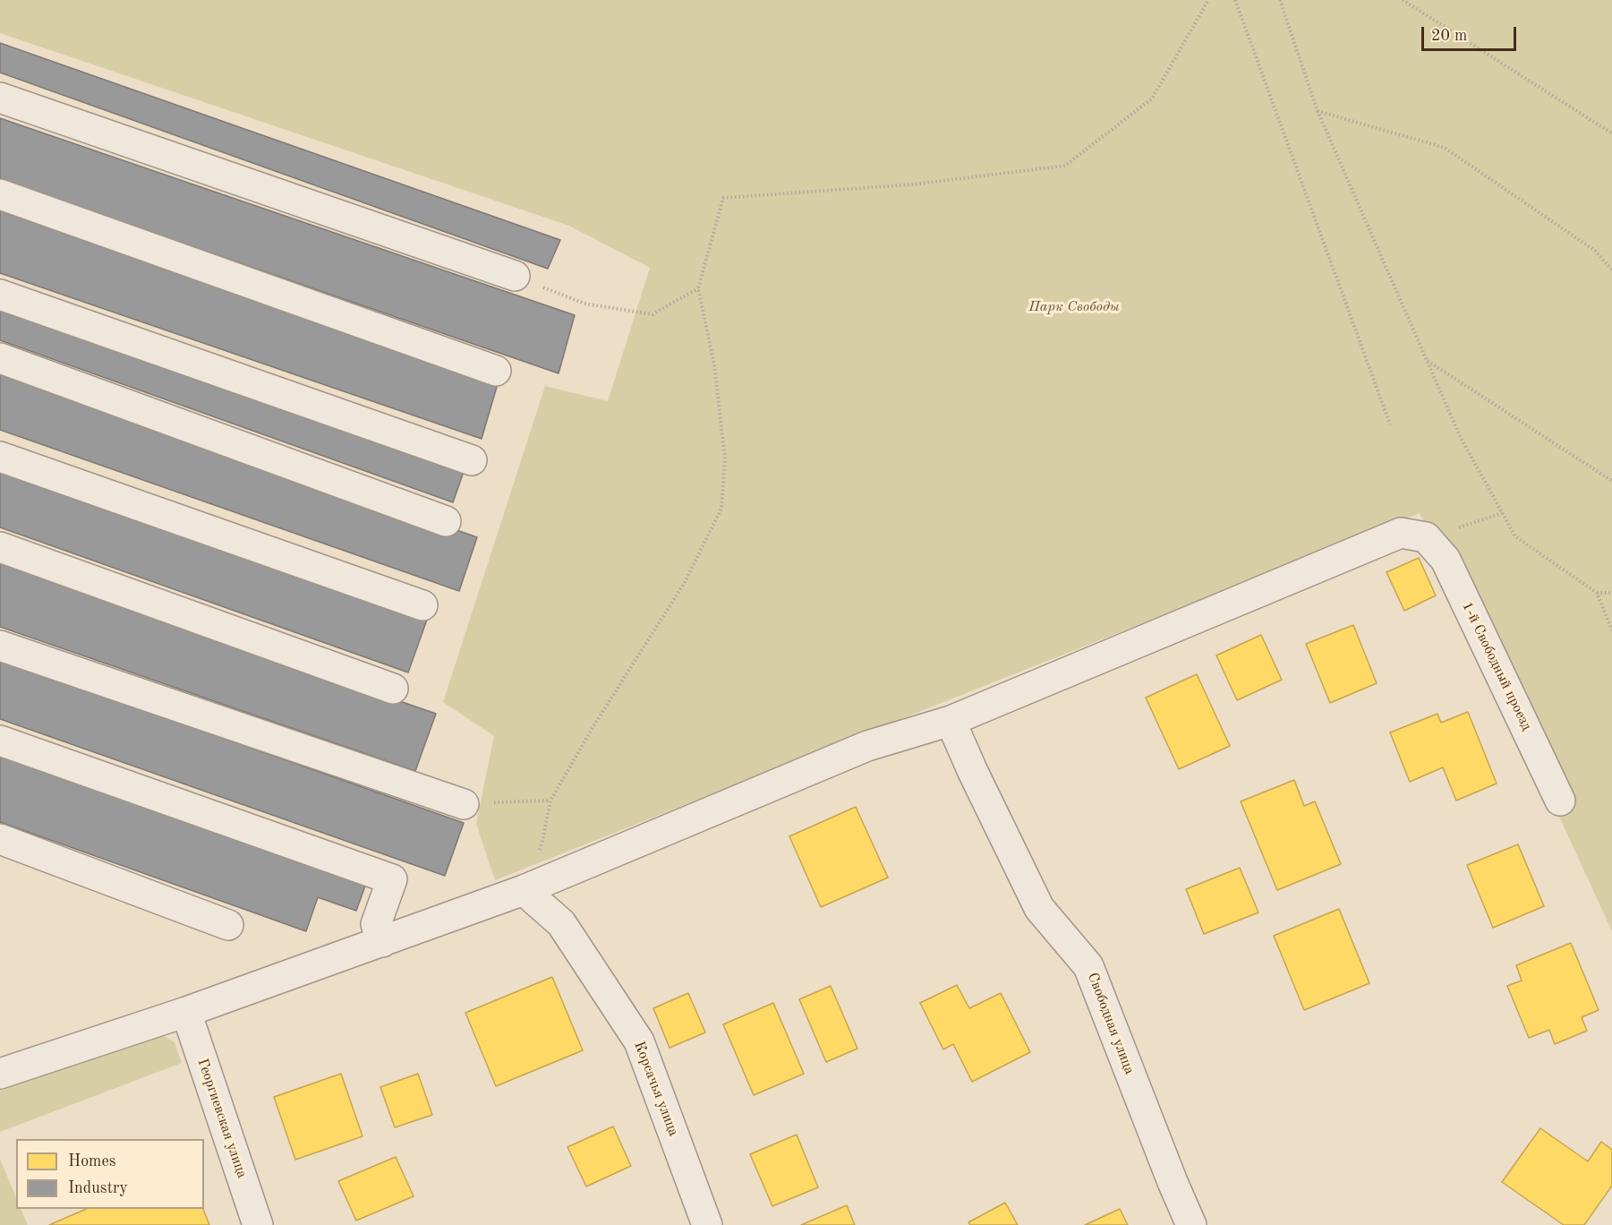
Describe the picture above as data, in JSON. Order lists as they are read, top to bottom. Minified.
{"streets":{"street":["1-й Свободный проезд","Свободная улица","Корсачья улица","Георгиевская улица"]},"parks":["Парк Свободы"],"legend":["Homes","Industry"],"scale_bar":"20 m"}
